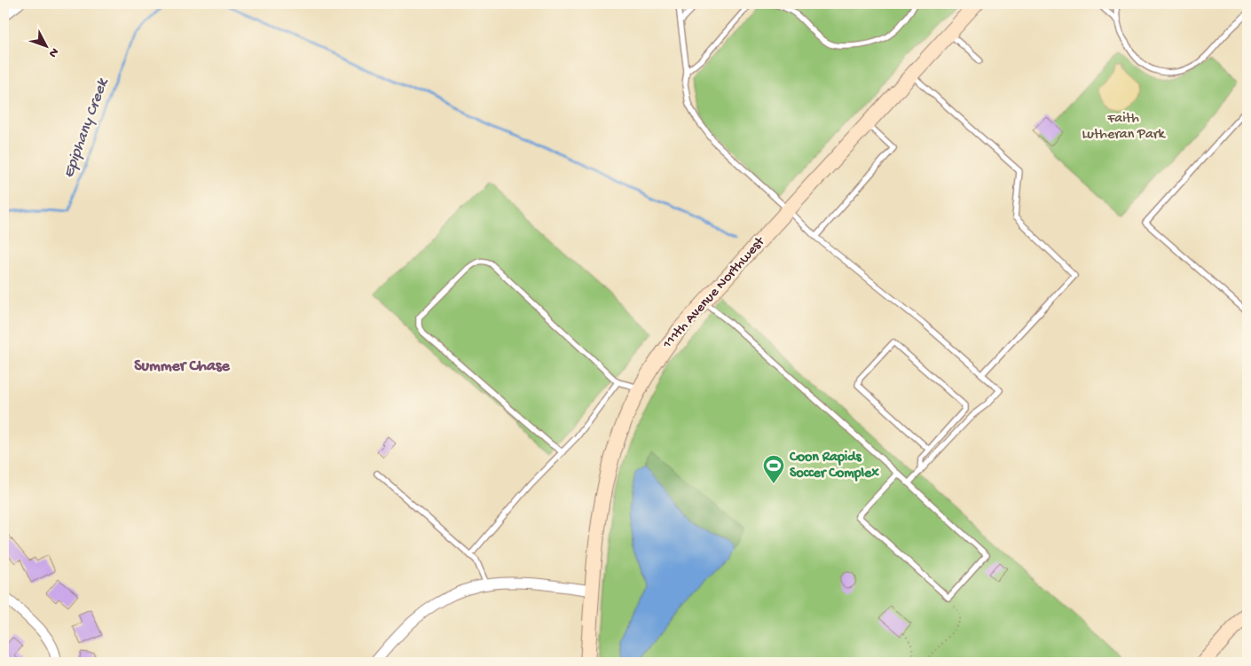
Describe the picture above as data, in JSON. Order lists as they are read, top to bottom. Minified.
{"streets":{"street":["111th Avenue Northwest"]},"districts":["Summer Chase"],"water":["Epiphany Creek"],"parks":["Faith Lutheran Park"],"places":{"sports":["Coon Rapids Soccer Complex"]},"north":"bottom right"}
